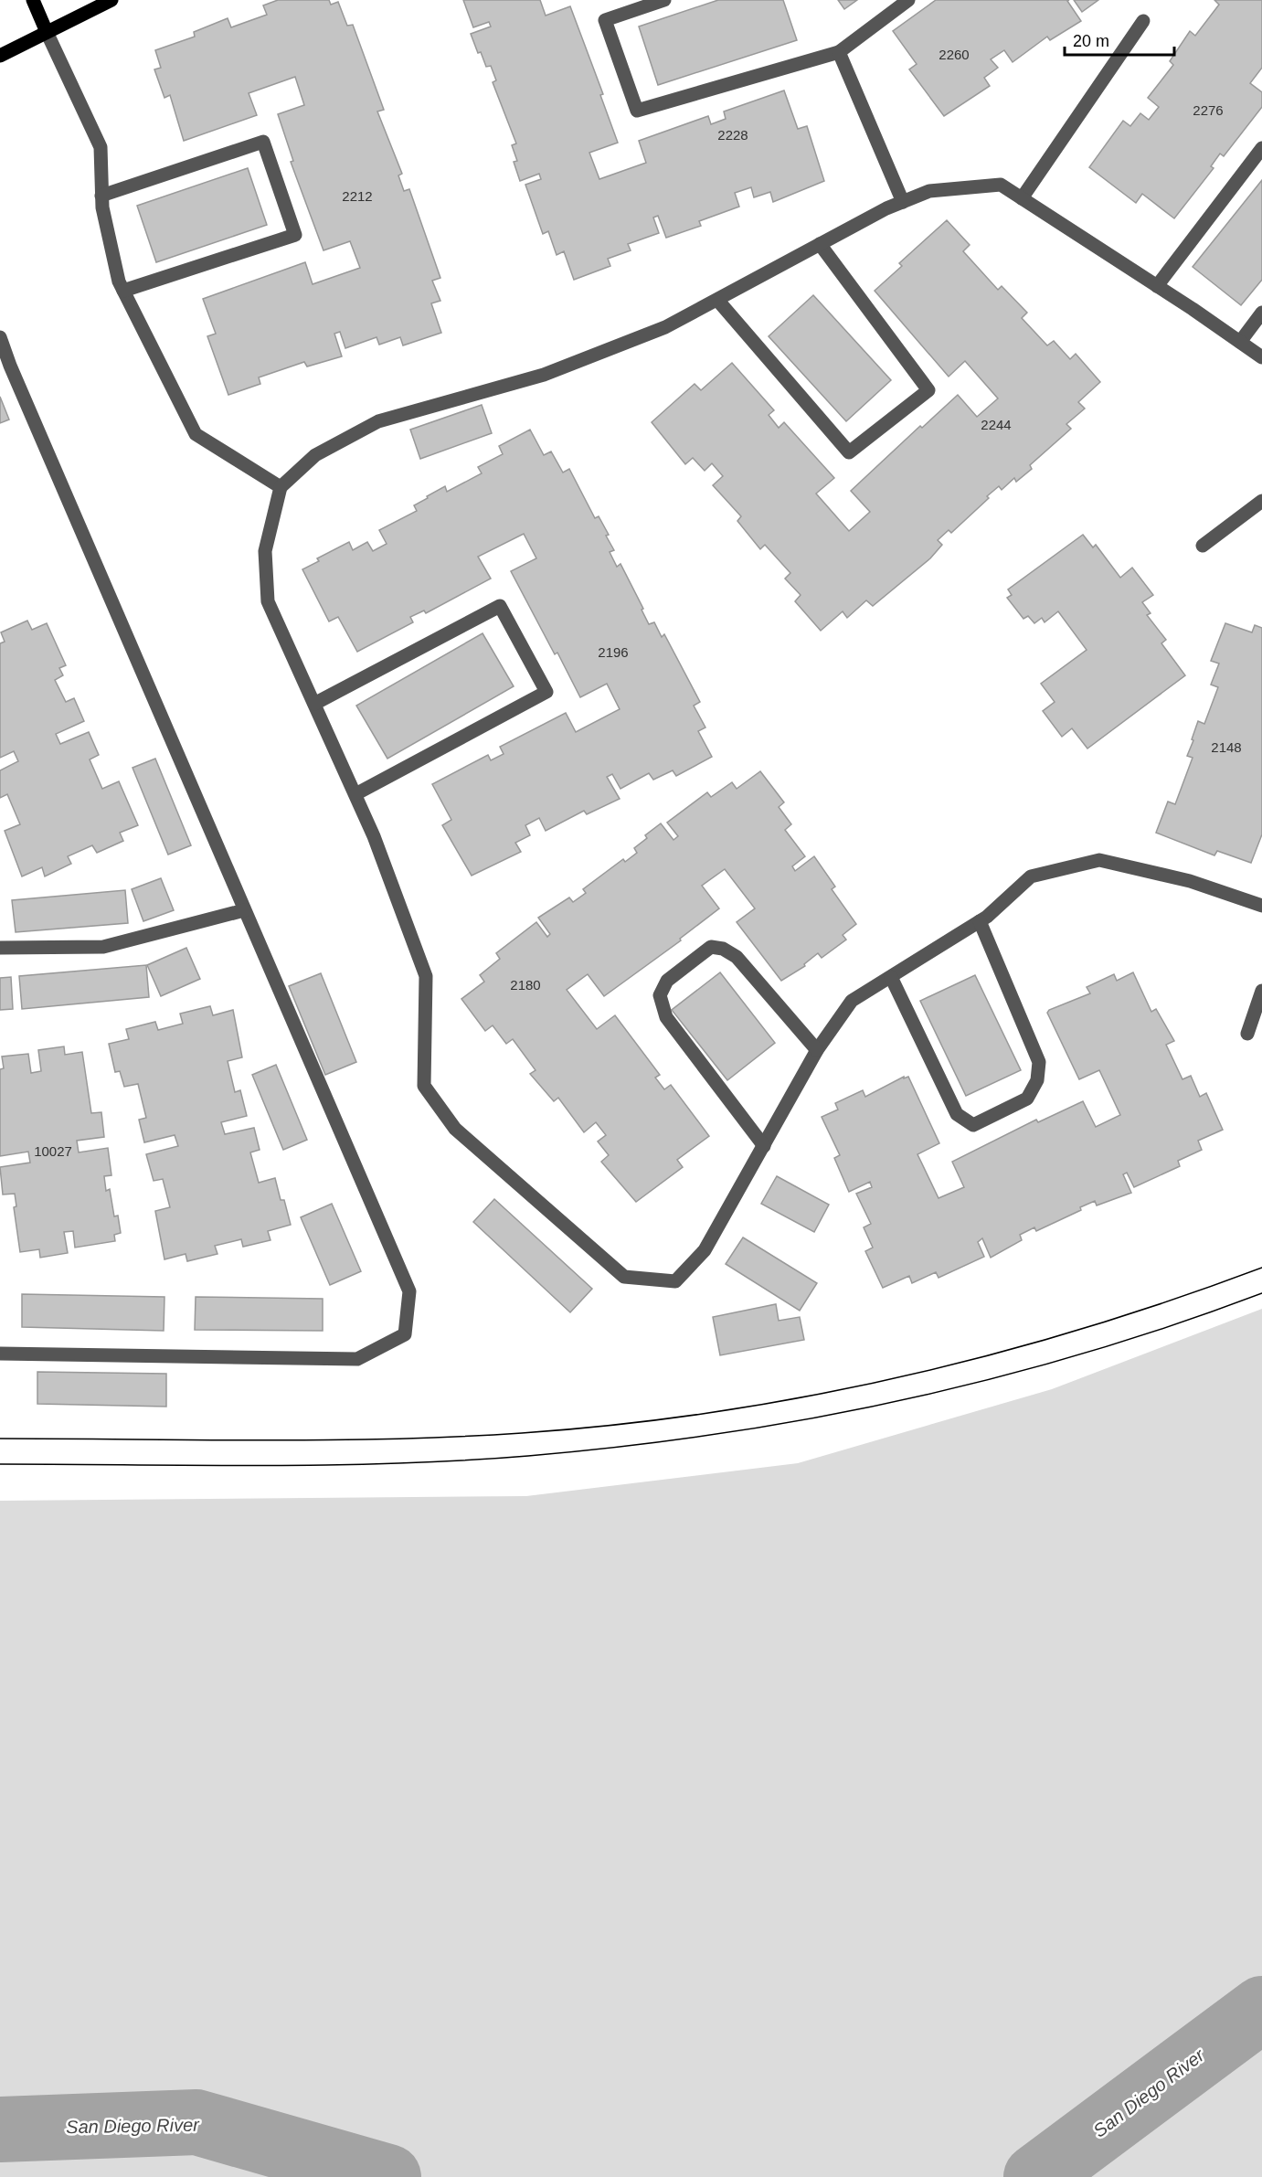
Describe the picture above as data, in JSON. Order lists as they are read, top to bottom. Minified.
{"water":["San Diego River"],"house_numbers":["2260","2276","2228","2212","2244","2196","2148","2180","10027"],"scale_bar":"20 m"}
